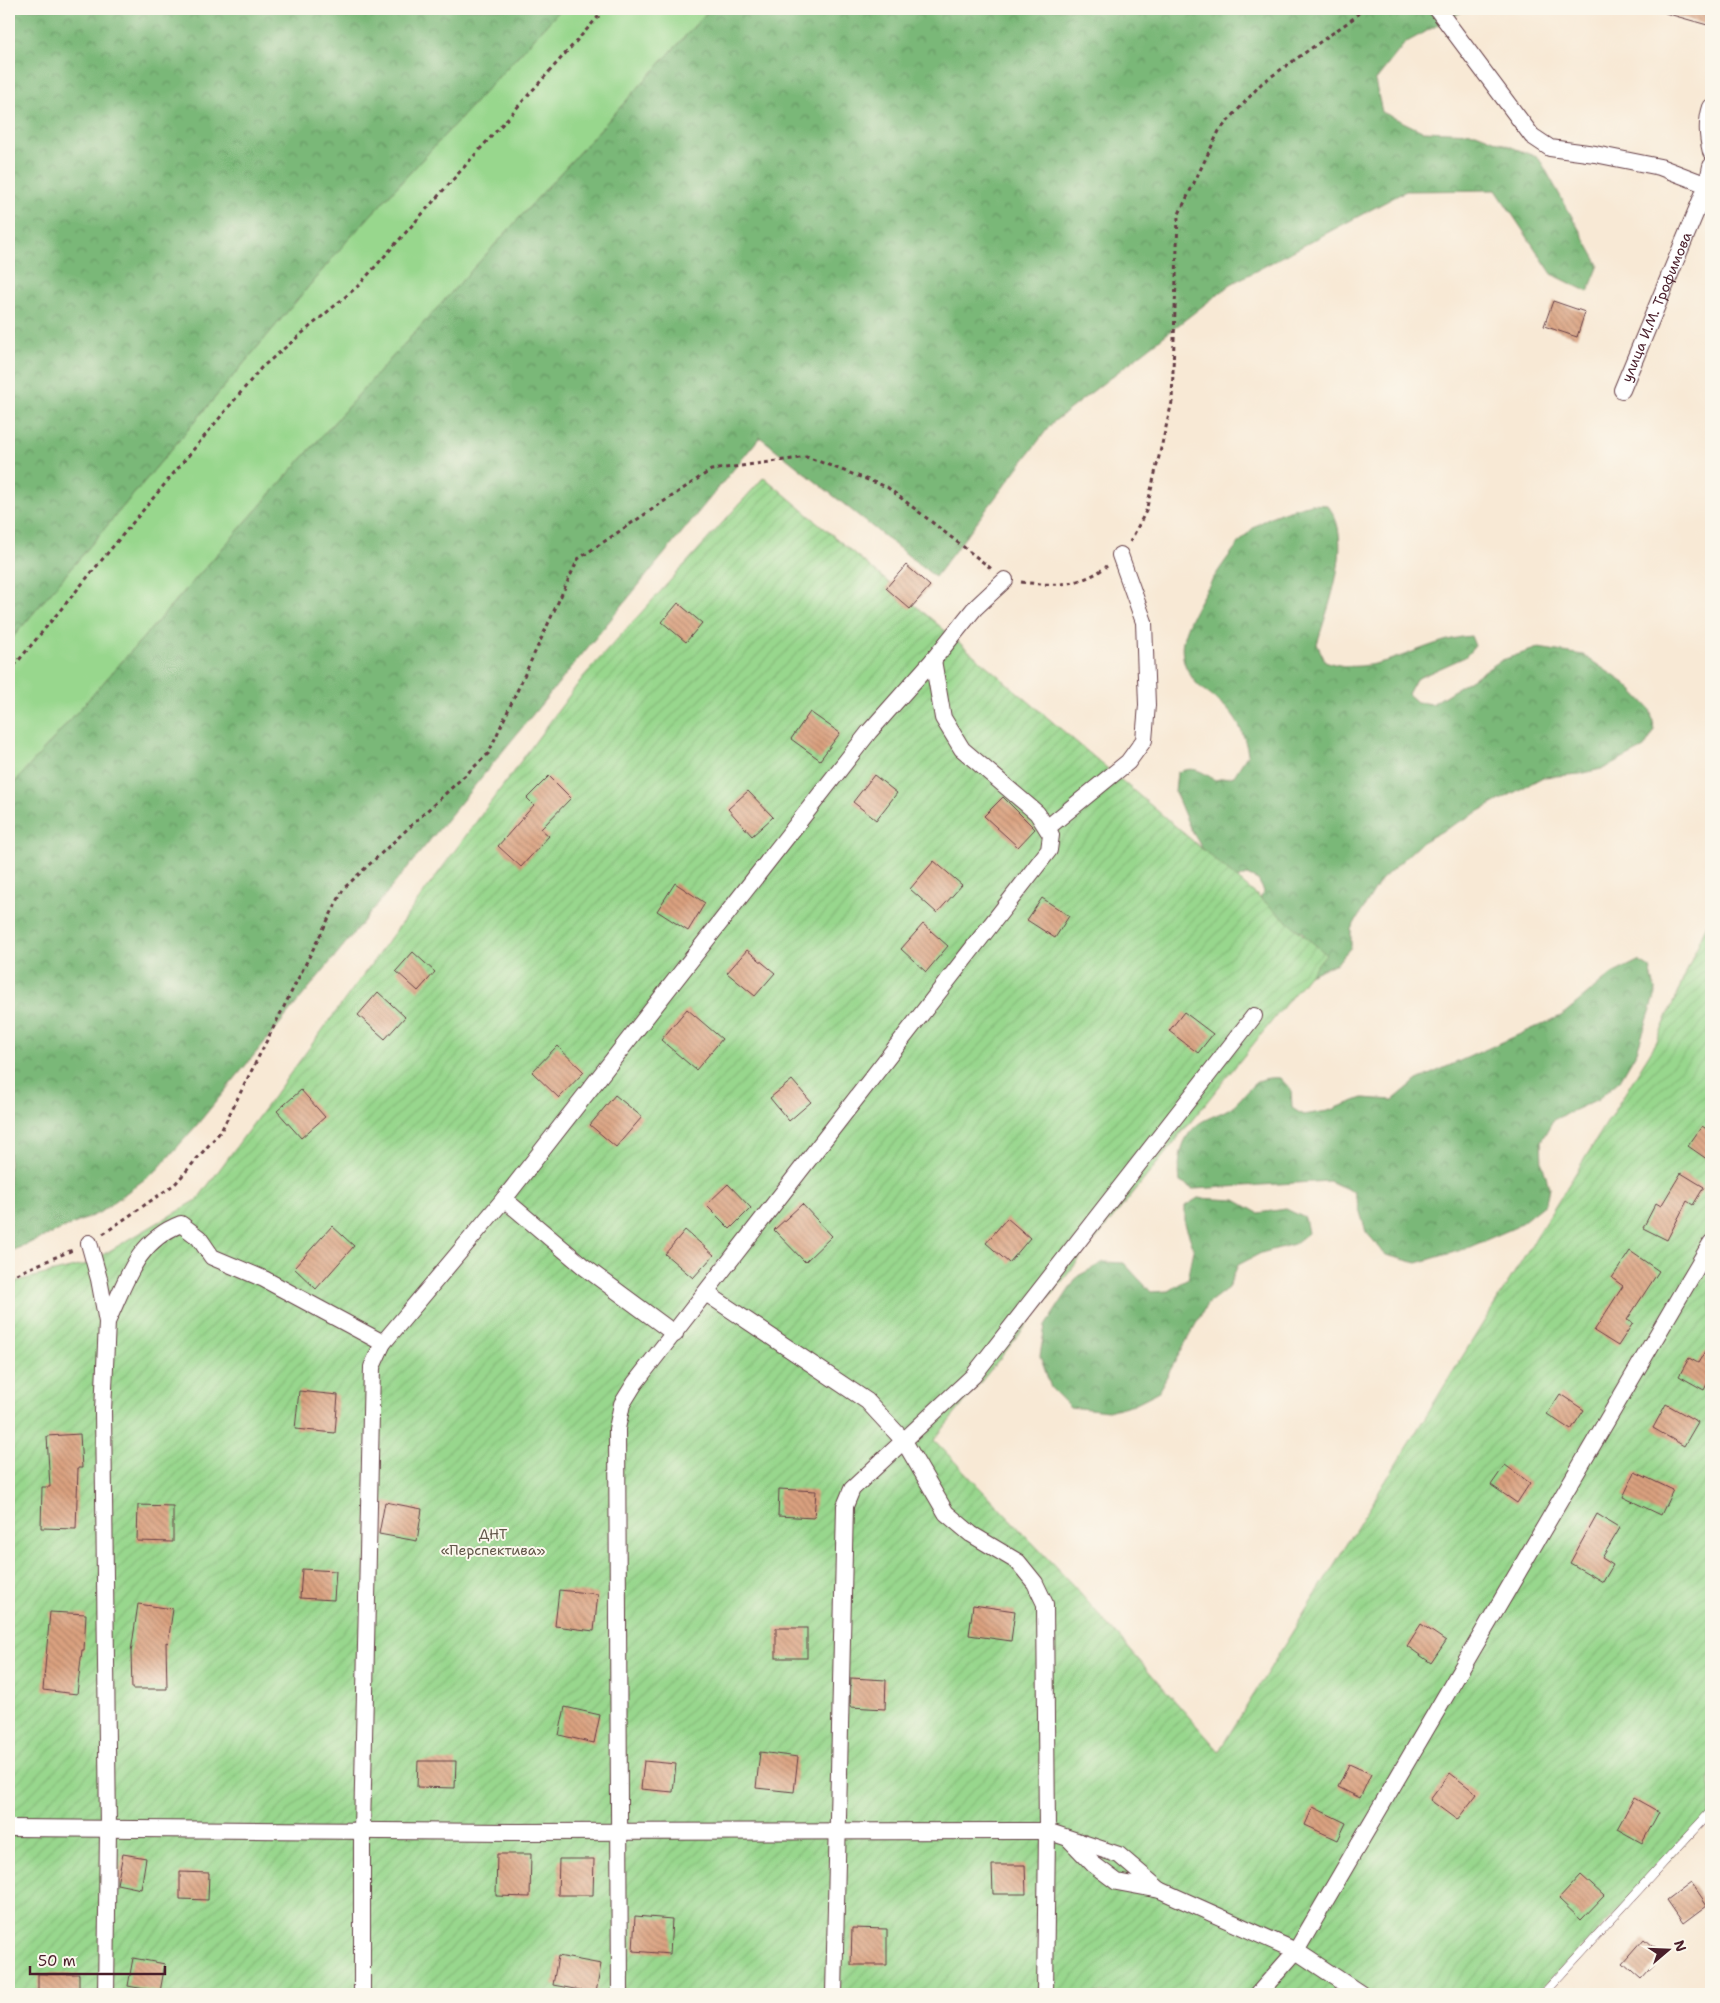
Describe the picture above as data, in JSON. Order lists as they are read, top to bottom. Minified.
{"streets":{"street":["улица И.М. Трофимова"]},"parks":["ДНТ «Перспектива»"],"scale_bar":"50 m","north":"right"}
